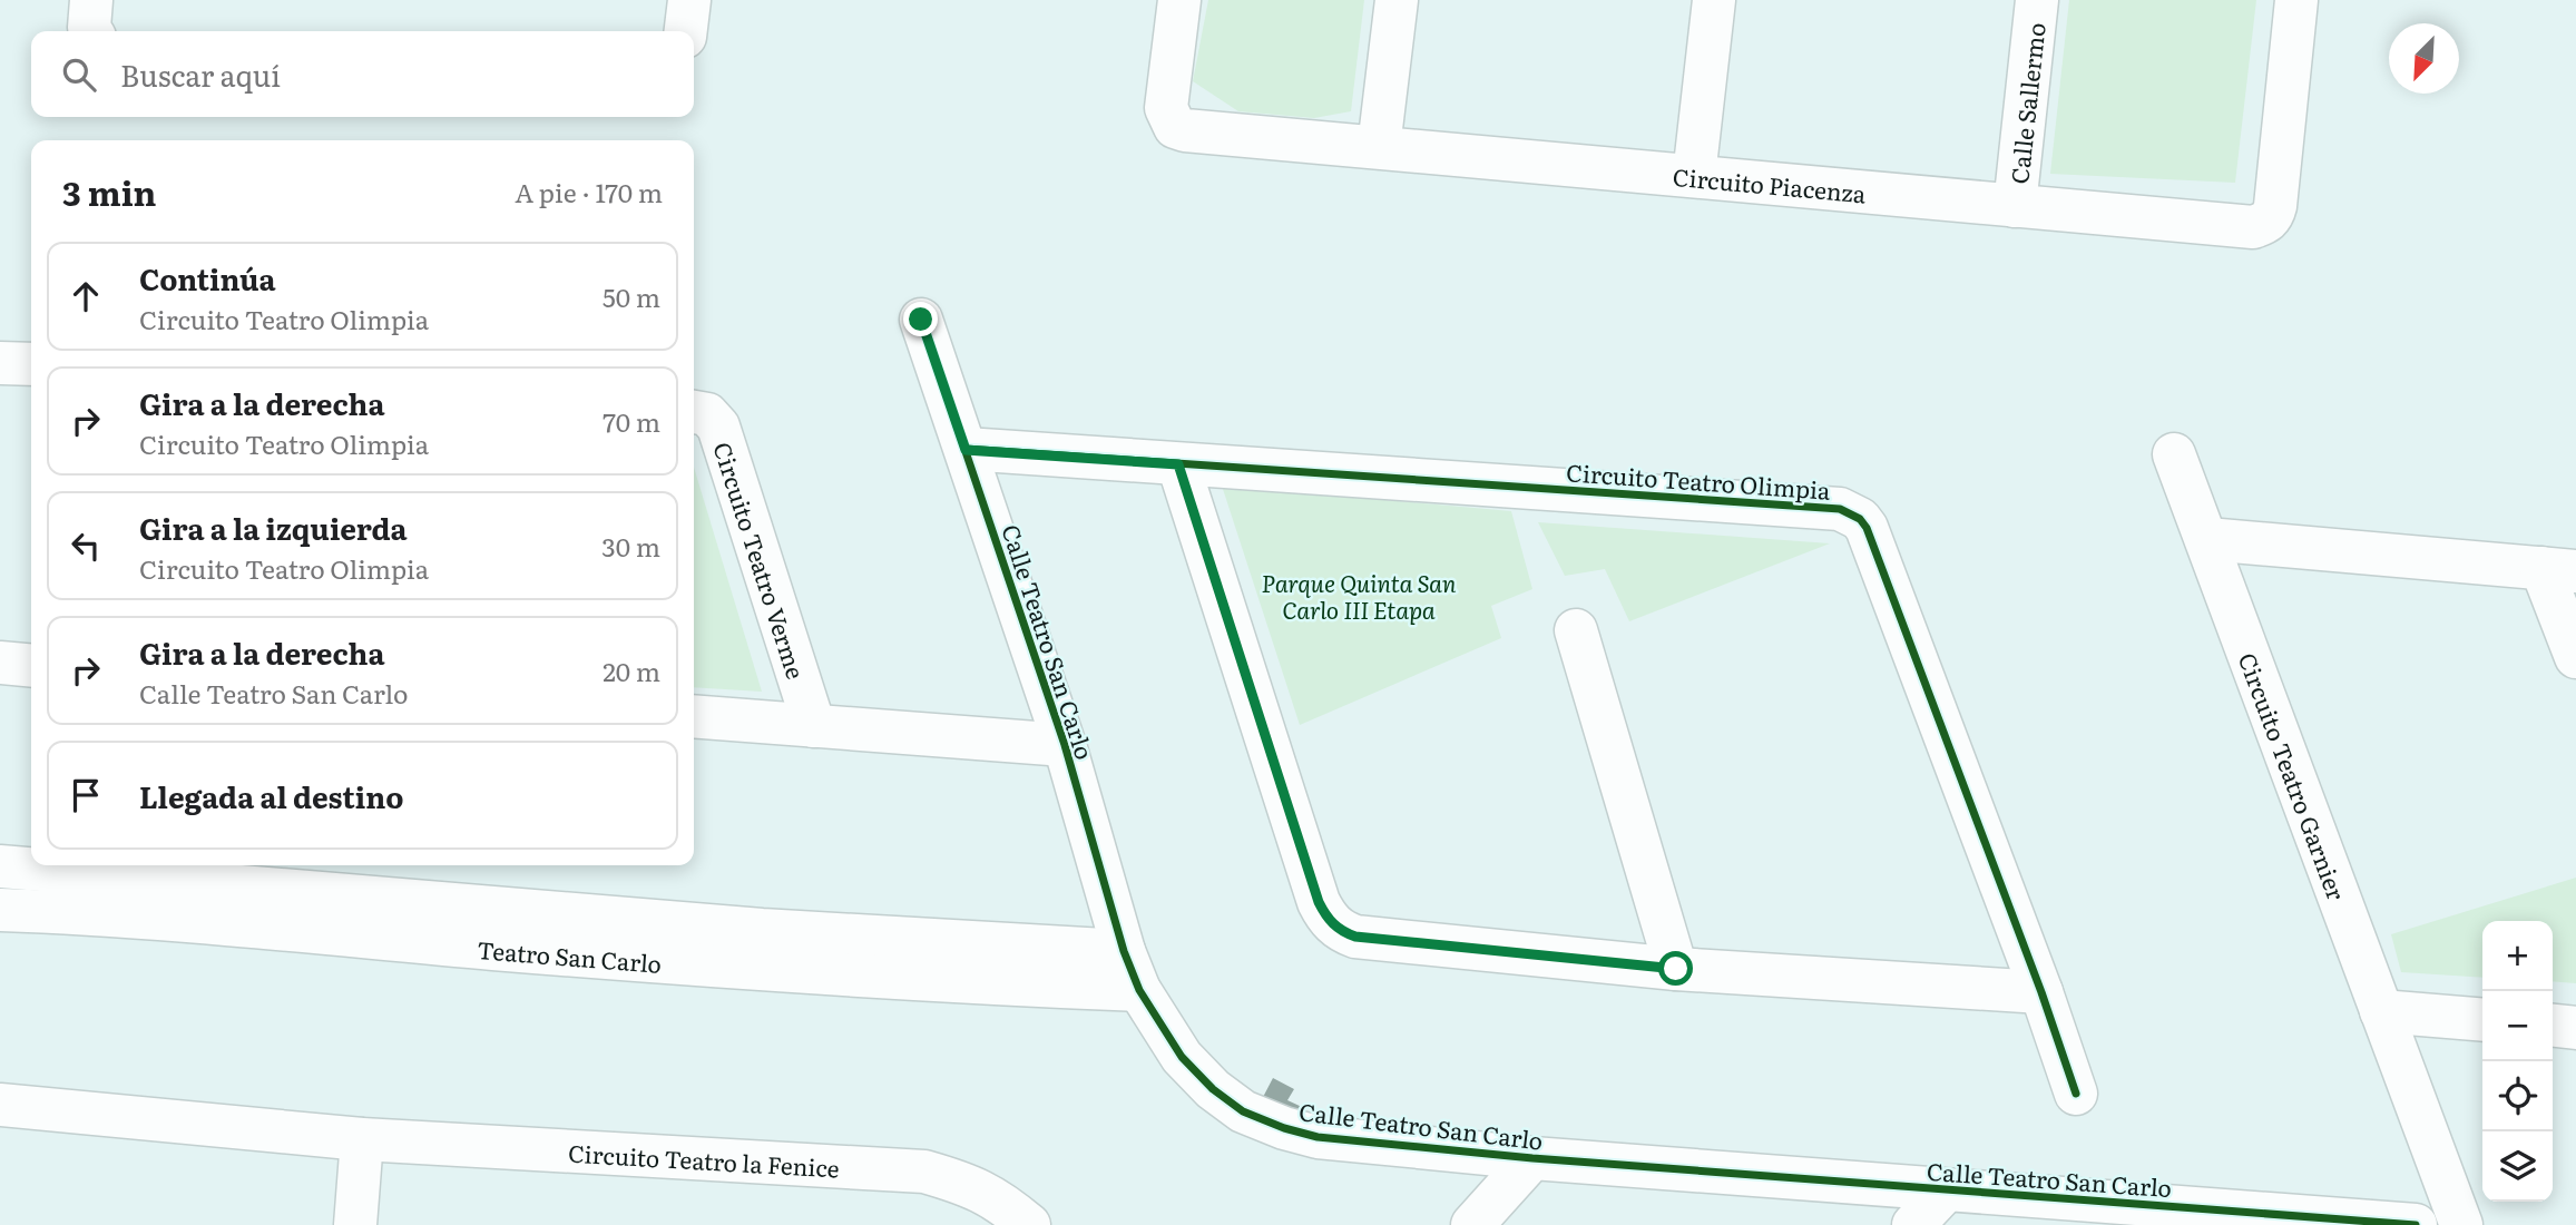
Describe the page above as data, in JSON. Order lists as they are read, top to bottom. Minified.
{"streets":{"street":["Calle Sallermo","Circuito Piacenza","Circuito Teatro Olimpia","Circuito Teatro Verme","Calle Teatro San Carlo","Circuito Teatro Garnier","Teatro San Carlo","Circuito Teatro la Fenice"]},"crossings":[["Calle Sallermo","Circuito Piacenza"],["Circuito Teatro Olimpia","Calle Teatro San Carlo"],["Calle Teatro San Carlo","Teatro San Carlo"]],"parks":["Parque Quinta San Carlo III Etapa"],"north":"bottom left","page":{"search":"Buscar aquí","heading":["3 min","A pie · 170 m"],"list":[["Continúa","Circuito Teatro Olimpia","50 m"],["Gira a la derecha","Circuito Teatro Olimpia","70 m"],["Gira a la izquierda","Circuito Teatro Olimpia","30 m"],["Gira a la derecha","Calle Teatro San Carlo","20 m"],"Llegada al destino"],"map_buttons":["+","−"]}}
